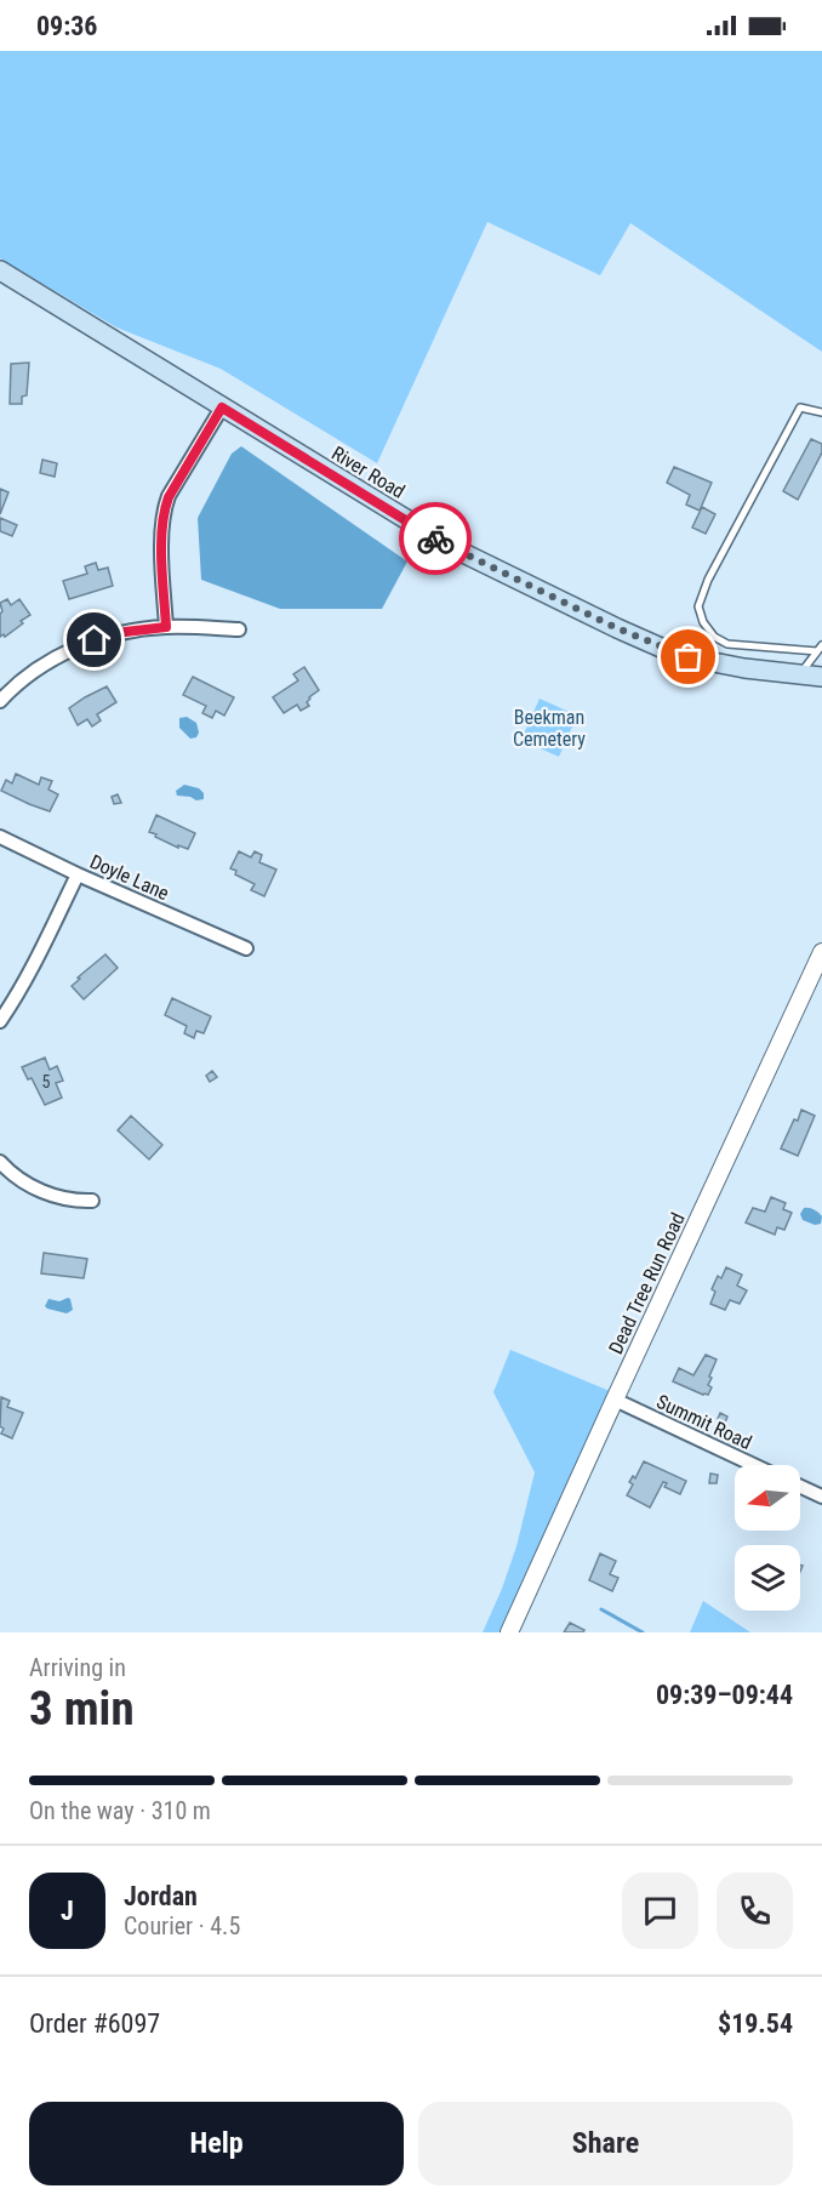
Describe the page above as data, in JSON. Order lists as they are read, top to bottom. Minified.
{"streets":{"main road":["River Road"],"street":["Doyle Lane","Dead Tree Run Road","Summit Road"]},"crossings":[["Dead Tree Run Road","Summit Road"]],"parks":["Beekman Cemetery"],"house_numbers":["5"],"north":"left","page":{"status":"09:36","heading":["3 min","Arriving in","09:39–09:44"],"panel":["Jordan","Courier · 4.5","Order #6097","$19.54"],"bar":"On the way · 310 m","round":"J","buttons":["Help","Share"]}}
